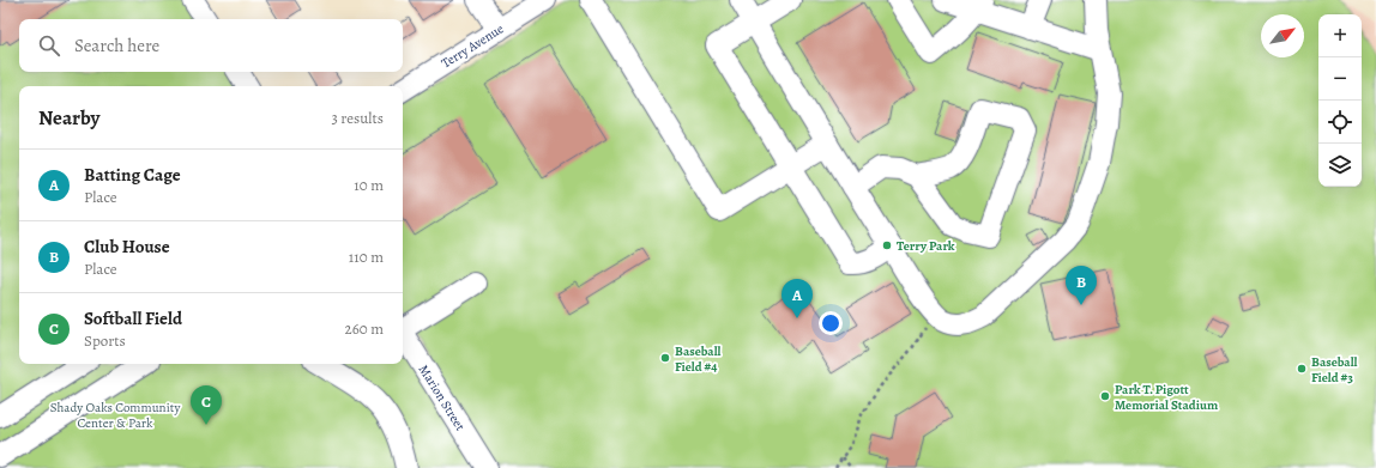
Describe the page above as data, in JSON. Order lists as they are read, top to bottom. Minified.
{"streets":{"street":["Terry Avenue","Marion Street"]},"parks":["Shady Oaks Community Center & Park"],"places":["Terry Park","Baseball Field #4","Baseball Field #3","Park T. Pigott Memorial Stadium"],"north":"top right","page":{"map_buttons":["+","−"],"search":"Search here","heading":["Nearby","3 results"],"list":[{"mark":"A","name":"Batting Cage","note":"Place","value":"10 m"},{"mark":"B","name":"Club House","note":"Place","value":"110 m"},{"mark":"C","name":"Softball Field","note":"Sports","value":"260 m"}],"pins":["B","A","C"]}}
